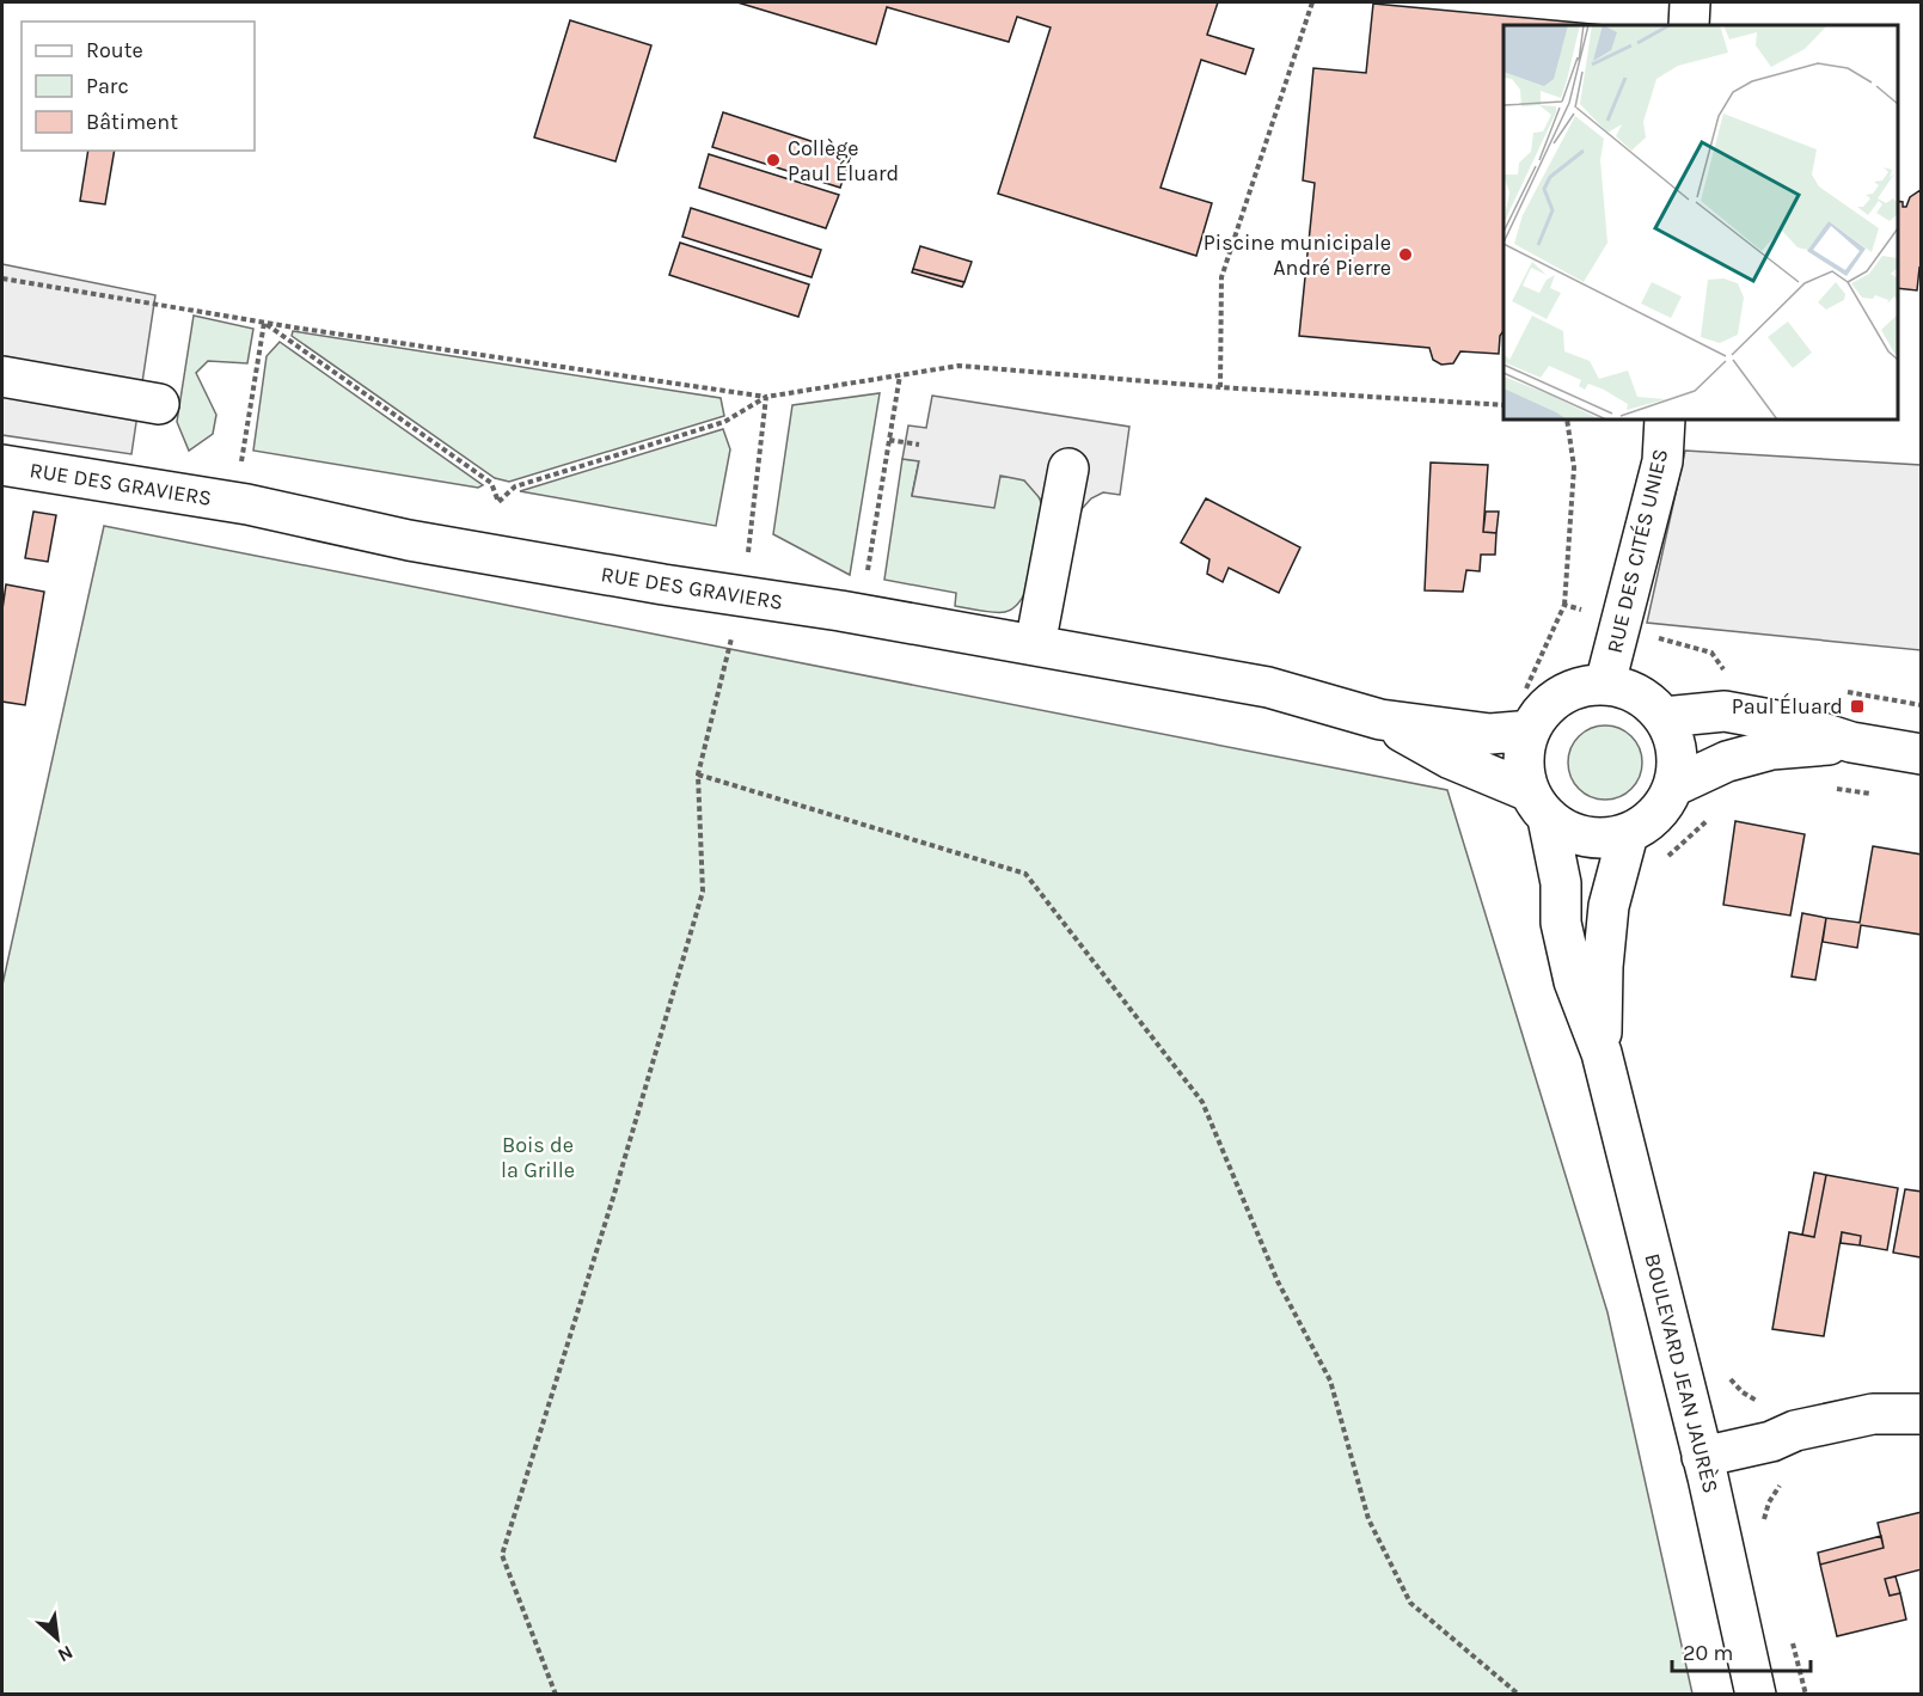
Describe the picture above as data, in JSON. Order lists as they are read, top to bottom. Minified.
{"streets":{"street":["RUE DES GRAVIERS","RUE DES CITÉS UNIES","BOULEVARD JEAN JAURÈS"]},"crossings":[["RUE DES GRAVIERS","RUE DES CITÉS UNIES"],["RUE DES GRAVIERS","BOULEVARD JEAN JAURÈS"],["RUE DES CITÉS UNIES","BOULEVARD JEAN JAURÈS"]],"parks":["Bois de la Grille"],"places":{"other":["Collège Paul Éluard","Piscine municipale André Pierre"],"transit":["Paul Éluard"]},"legend":["Route","Parc","Bâtiment"],"scale_bar":"20 m","north":"bottom right"}
